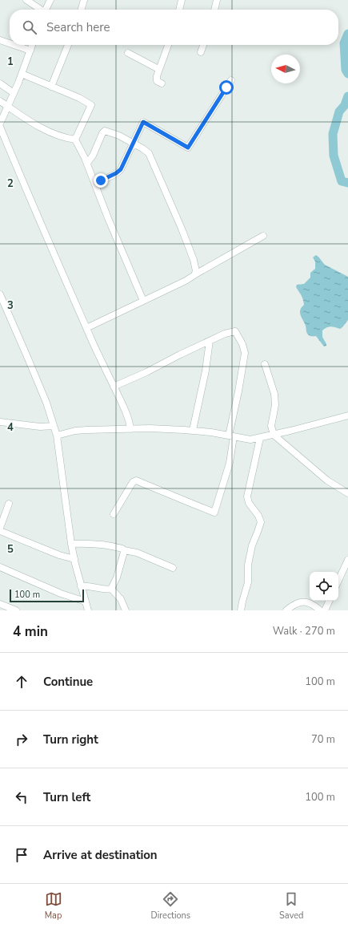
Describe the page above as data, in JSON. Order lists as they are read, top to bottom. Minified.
{"scale_bar":"100 m","north":"left","page":{"search":"Search here","scale":"100 m","heading":["4 min","Walk · 270 m"],"list":[["Continue","100 m"],["Turn right","70 m"],["Turn left","100 m"],"Arrive at destination"],"nav":["Map","Directions","Saved"]},"grid":{"rows":["1","2","3","4","5"]}}
